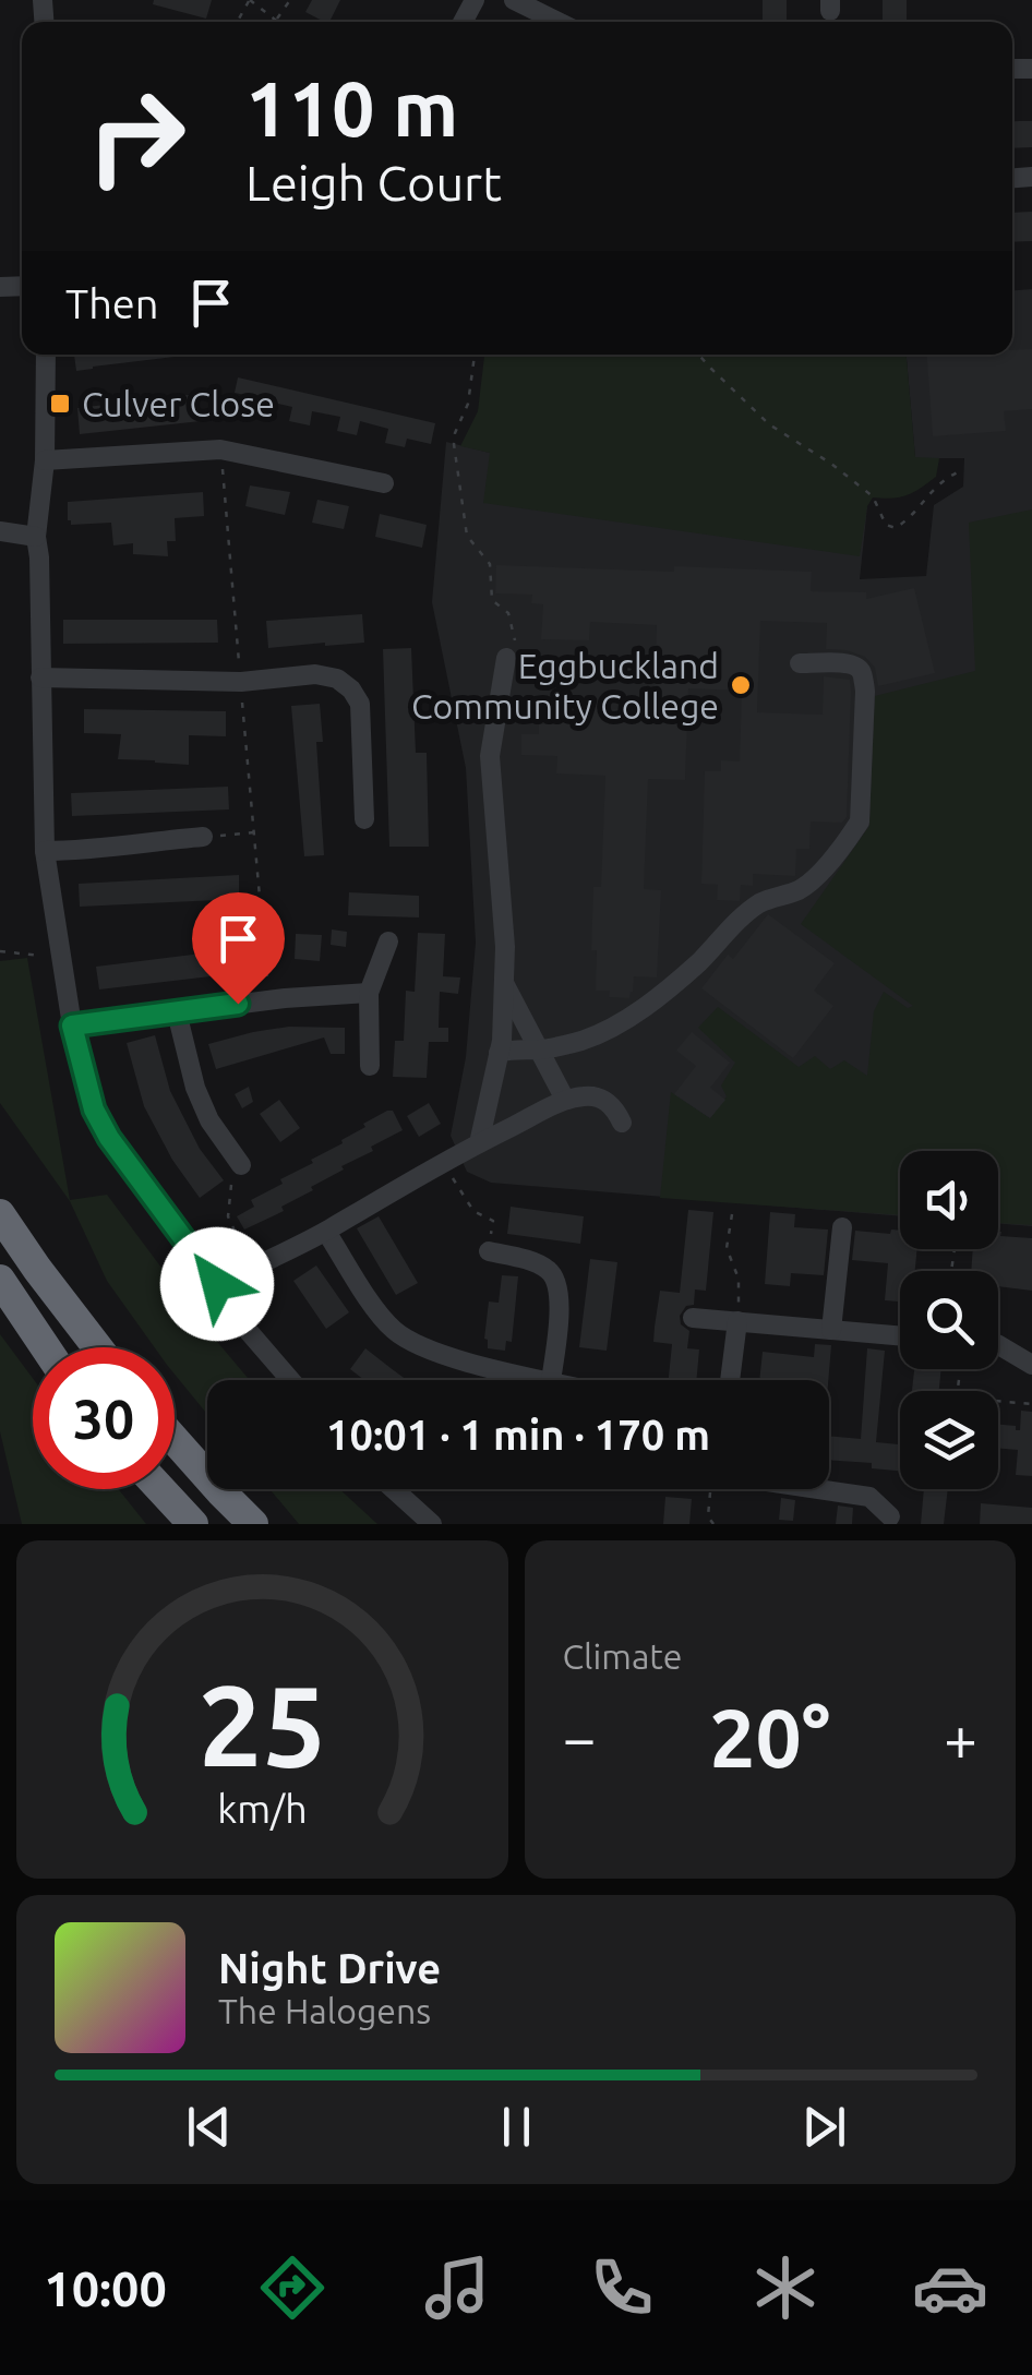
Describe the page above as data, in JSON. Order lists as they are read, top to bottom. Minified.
{"places":{"transit":["Culver Close"],"other":["Eggbuckland Community College"]},"page":{"turn":["110 m","Leigh Court"],"then":"Then","limit":"30","trip":"10:01 · 1 min · 170 m","tile":"Climate","heat":["−","20°","+"],"song":["Night Drive","The Halogens"],"tabs":"10:00","gauge":["25","km/h"]}}
